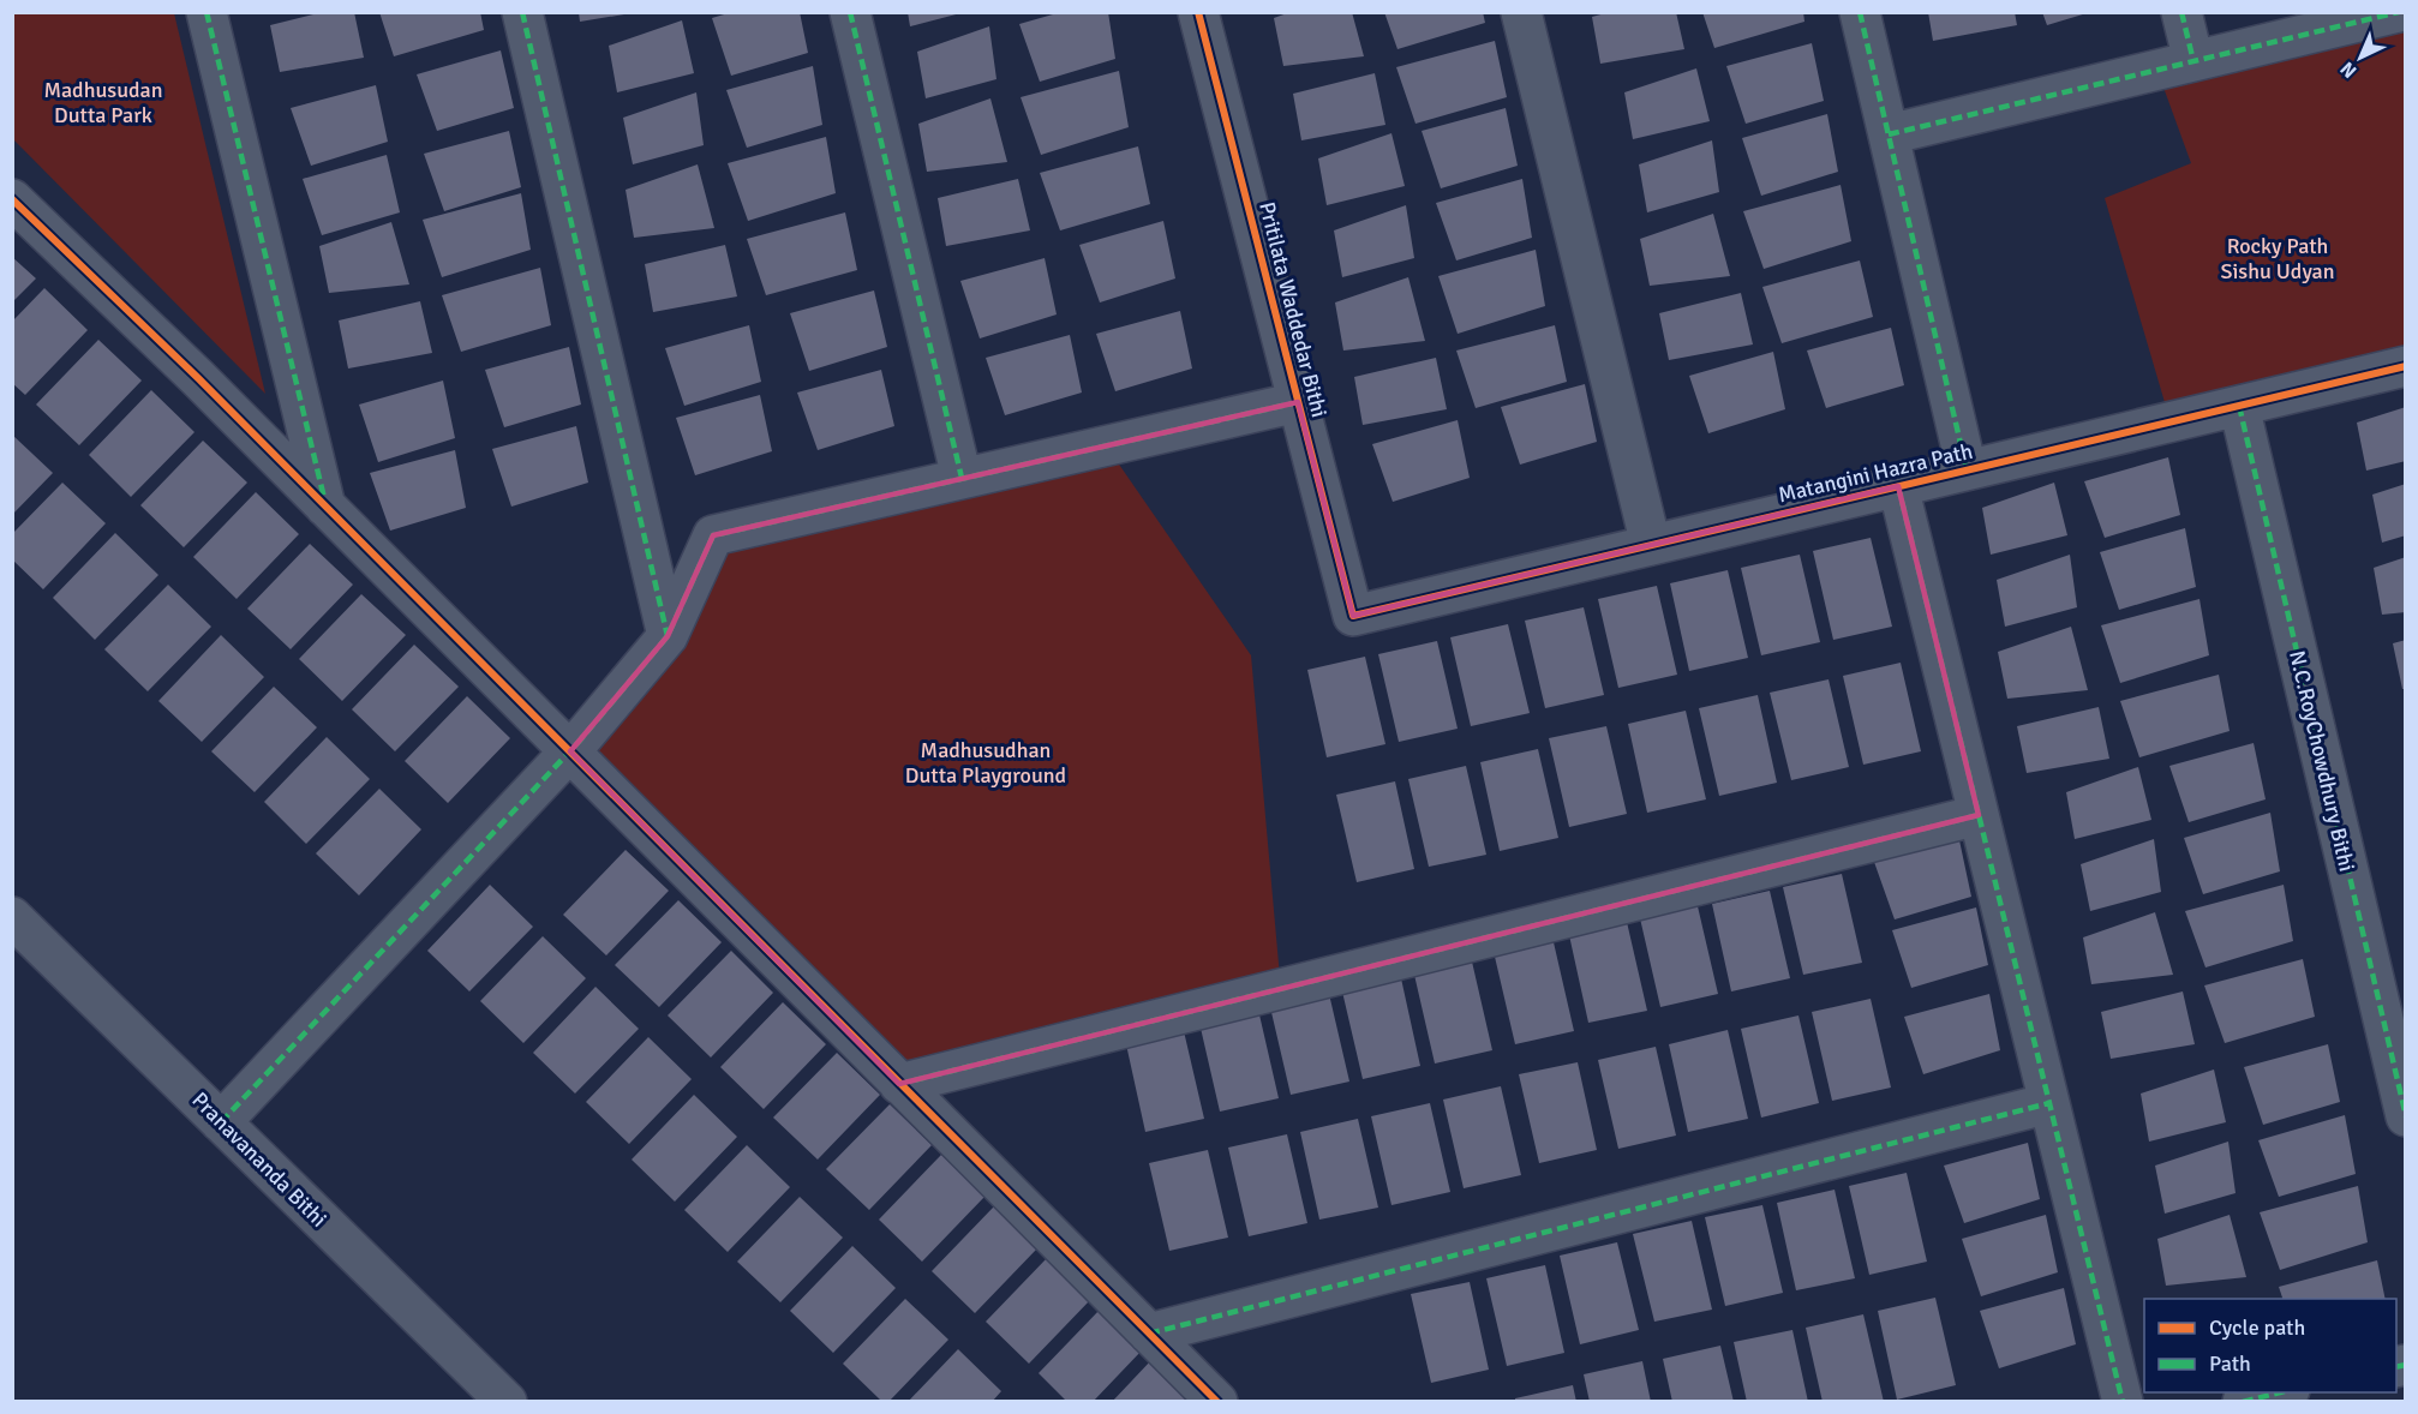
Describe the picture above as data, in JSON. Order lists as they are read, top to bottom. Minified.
{"streets":{"street":["Pritilata Waddedar Bithi","Matangini Hazra Path","N.C.RoyChowdhury Bithi","Pranavananda Bithi"]},"crossings":[["Pritilata Waddedar Bithi","Matangini Hazra Path"],["Matangini Hazra Path","N.C.RoyChowdhury Bithi"]],"parks":["Madhusudan Dutta Park","Rocky Path Sishu Udyan","Madhusudhan Dutta Playground"],"legend":["Cycle path","Path"],"north":"bottom left"}
